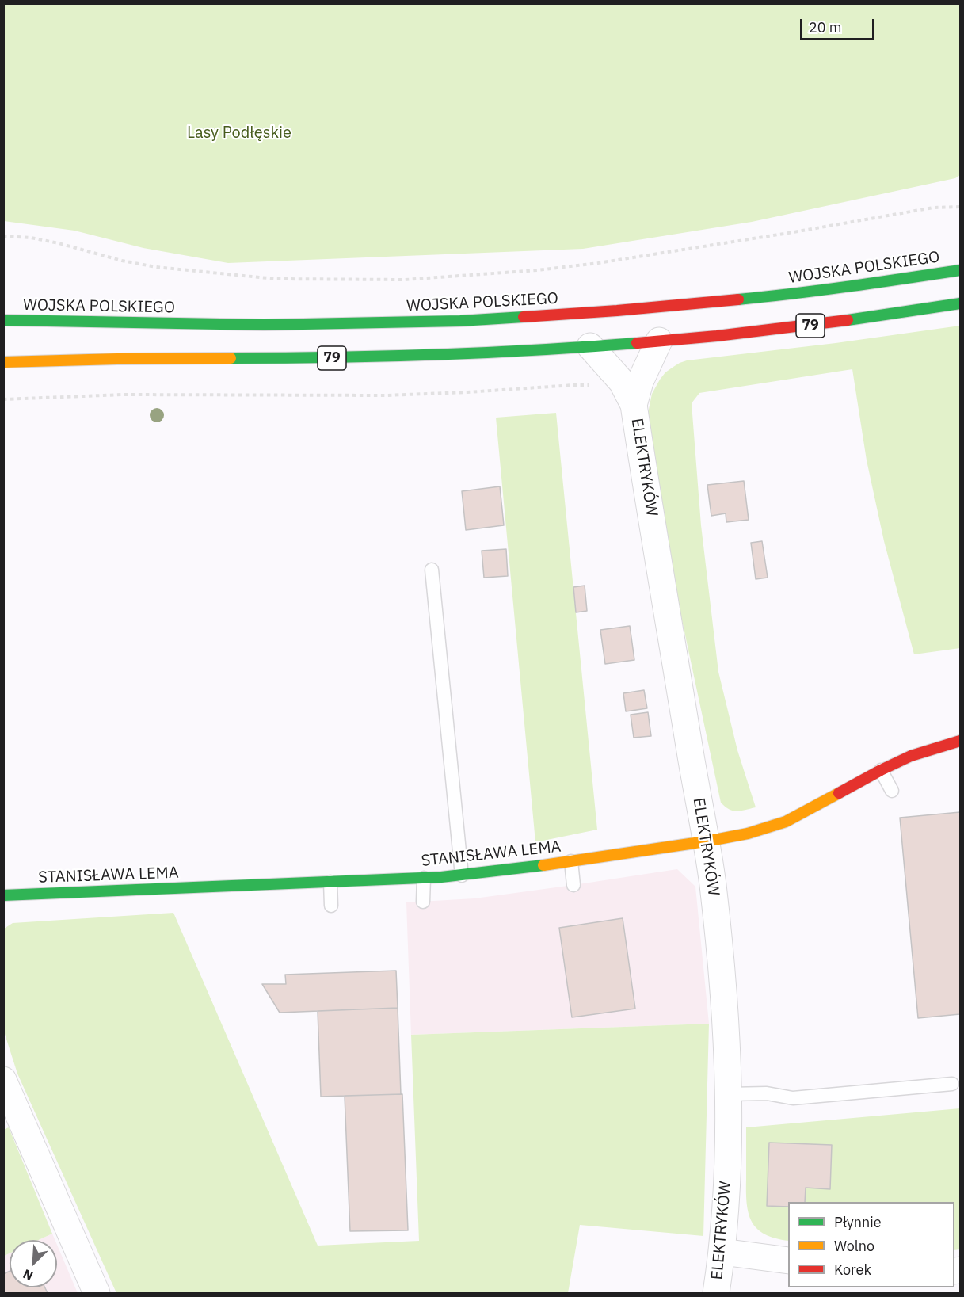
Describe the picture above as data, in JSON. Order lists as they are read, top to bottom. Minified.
{"streets":{"main road":["WOJSKA POLSKIEGO","79","STANISŁAWA LEMA"],"street":["ELEKTRYKÓW"]},"crossings":[["79","ELEKTRYKÓW"],["ELEKTRYKÓW","STANISŁAWA LEMA"]],"parks":["Lasy Podłęskie"],"legend":["Płynnie","Wolno","Korek"],"scale_bar":"20 m","north":"bottom left"}
